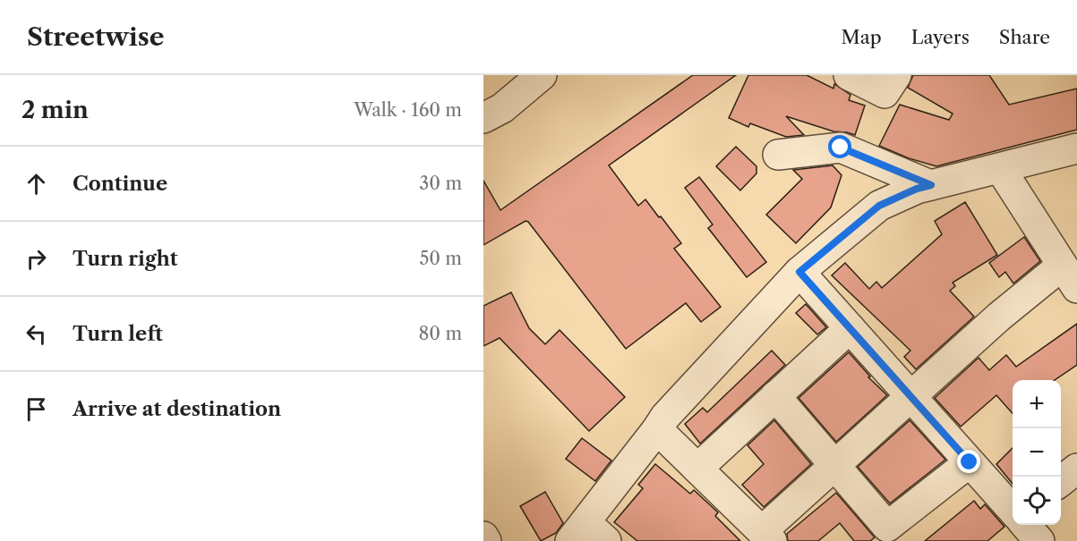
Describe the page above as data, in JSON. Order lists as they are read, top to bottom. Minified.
{"page":{"header":"Streetwise","nav":["Map","Layers","Share"],"heading":["2 min","Walk · 160 m"],"list":[["Continue","30 m"],["Turn right","50 m"],["Turn left","80 m"],"Arrive at destination"],"map_buttons":["+","−"]}}
